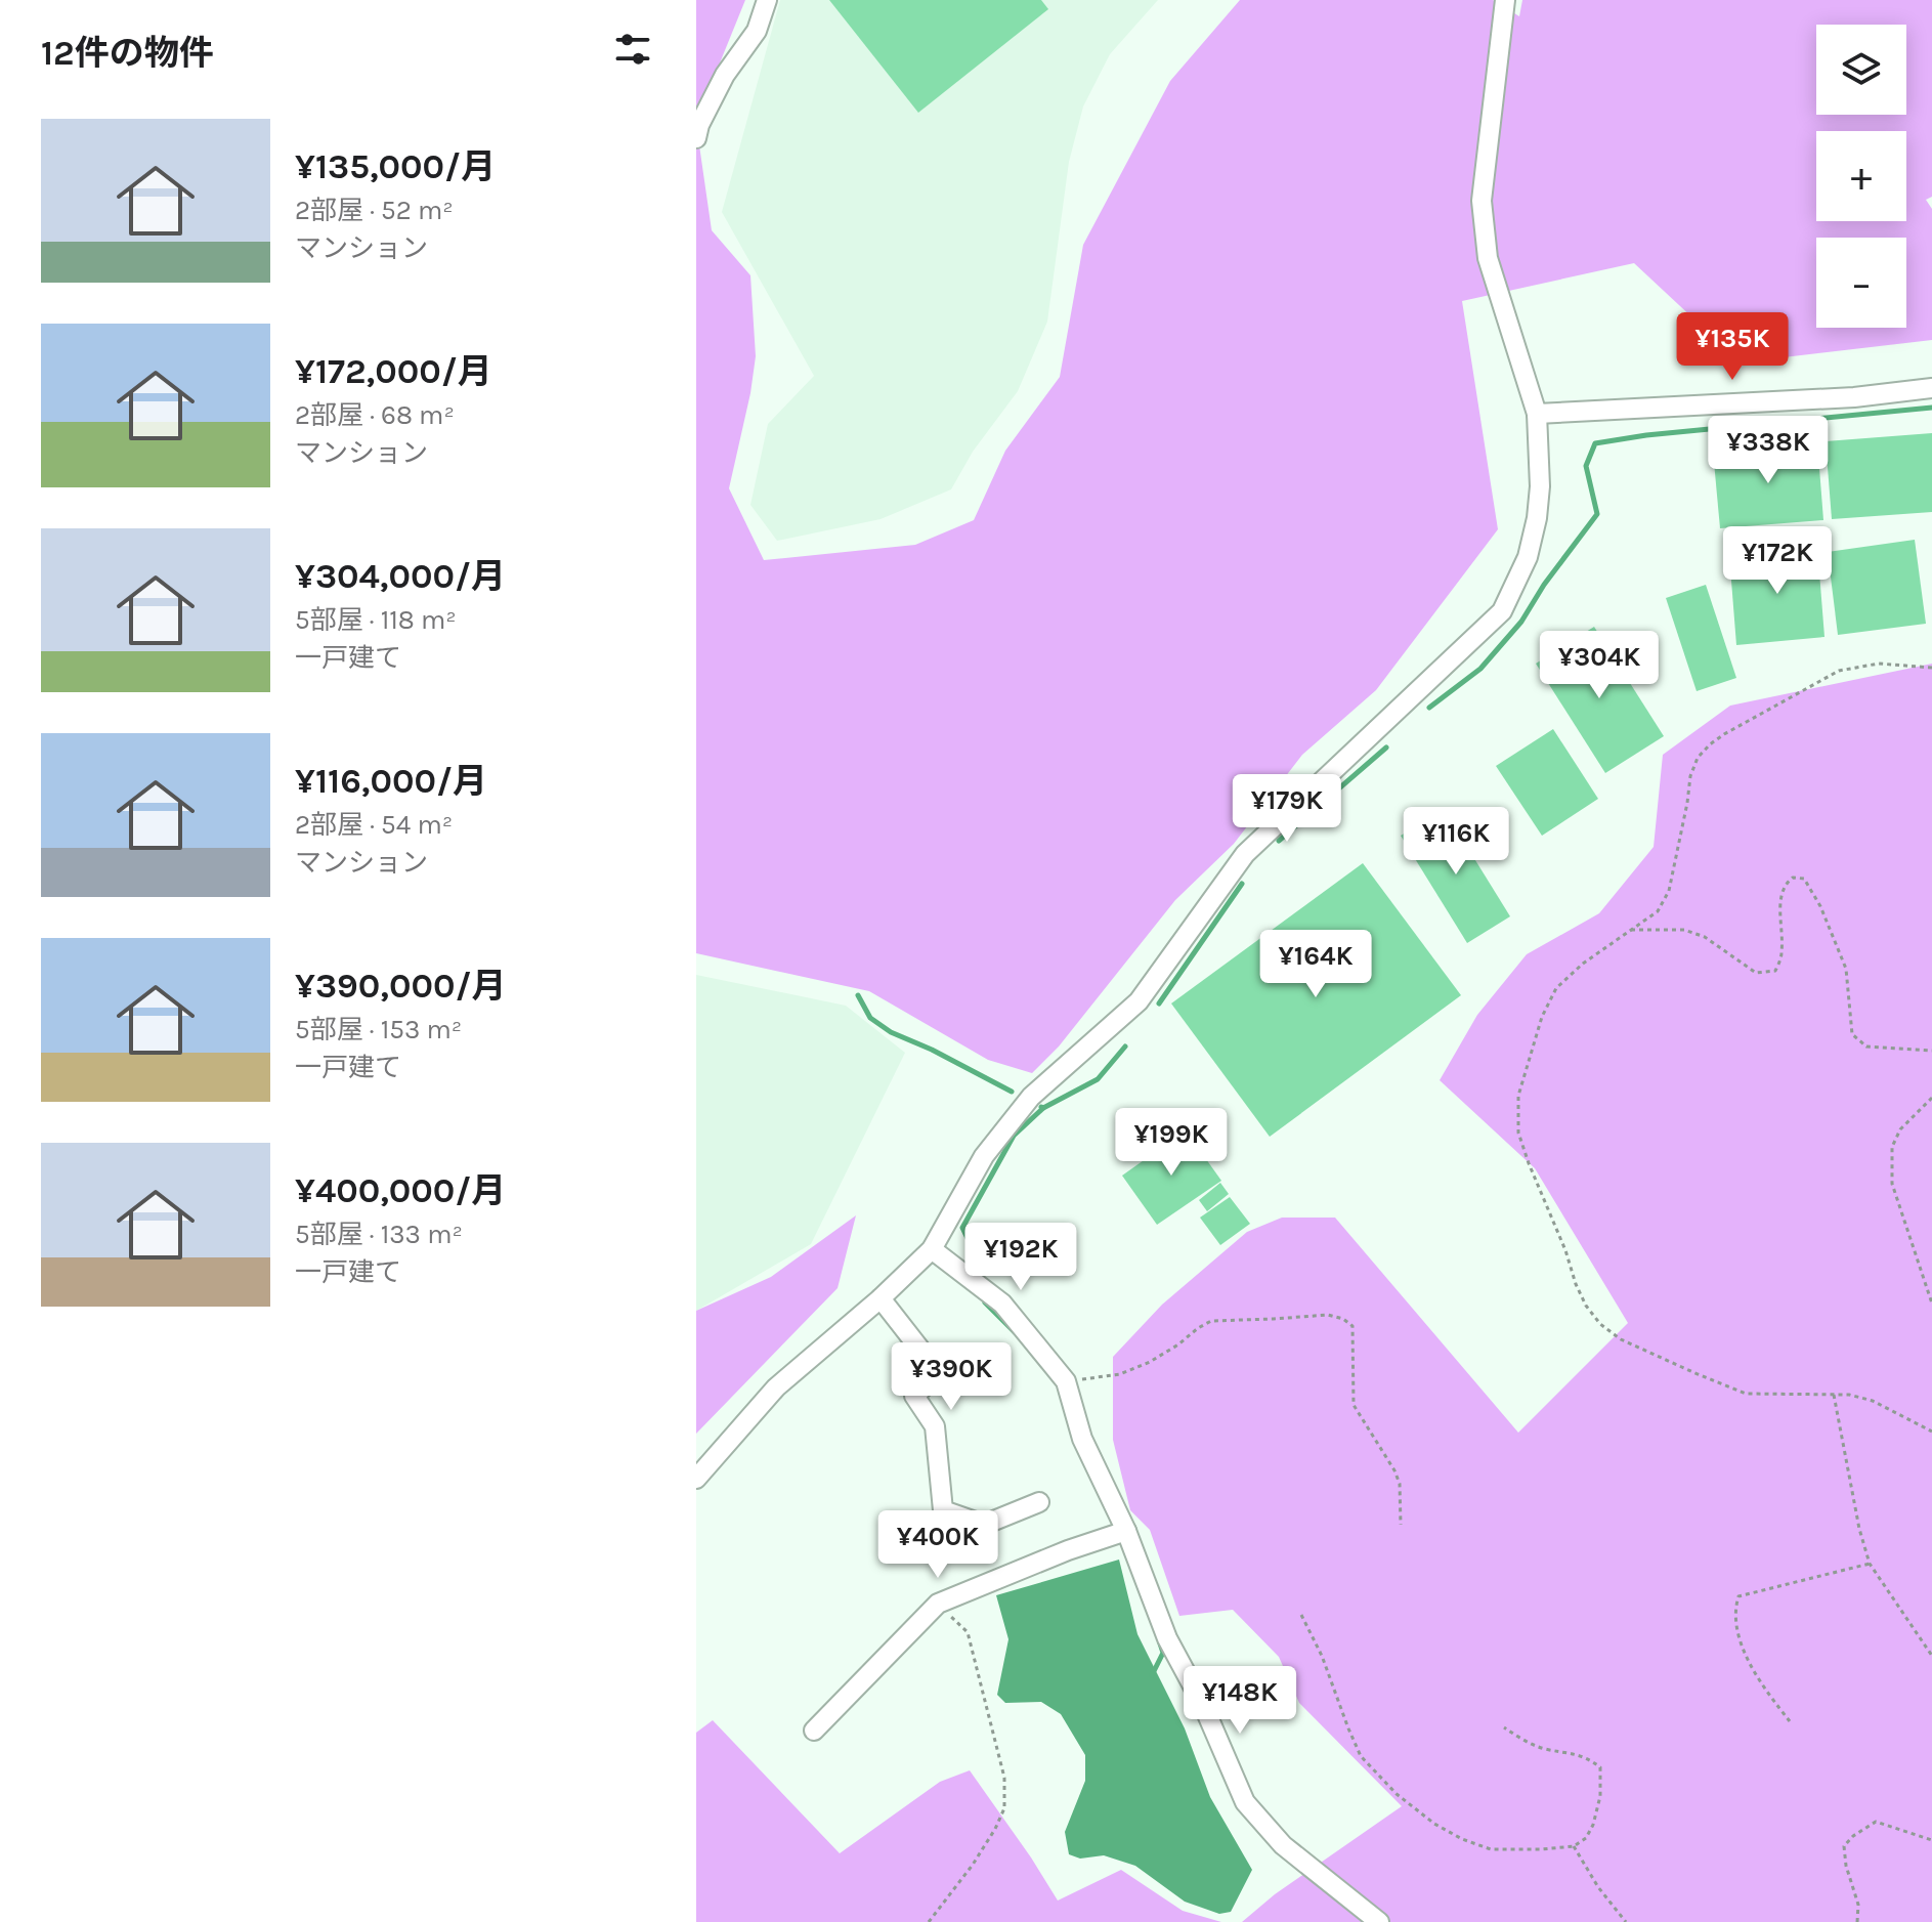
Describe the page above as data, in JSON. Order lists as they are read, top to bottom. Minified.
{"page":{"heading":"12件の物件","map_buttons":["+","−"],"list":[{"name":"¥135,000/月","note":"2部屋 · 52 m² · マンション"},{"name":"¥172,000/月","note":"2部屋 · 68 m² · マンション"},{"name":"¥304,000/月","note":"5部屋 · 118 m² · 一戸建て"},{"name":"¥116,000/月","note":"2部屋 · 54 m² · マンション"},{"name":"¥390,000/月","note":"5部屋 · 153 m² · 一戸建て"},{"name":"¥400,000/月","note":"5部屋 · 133 m² · 一戸建て"}],"price":["¥135K","¥338K","¥172K","¥304K","¥179K","¥116K","¥164K","¥199K","¥192K","¥390K","¥400K","¥148K"]}}
